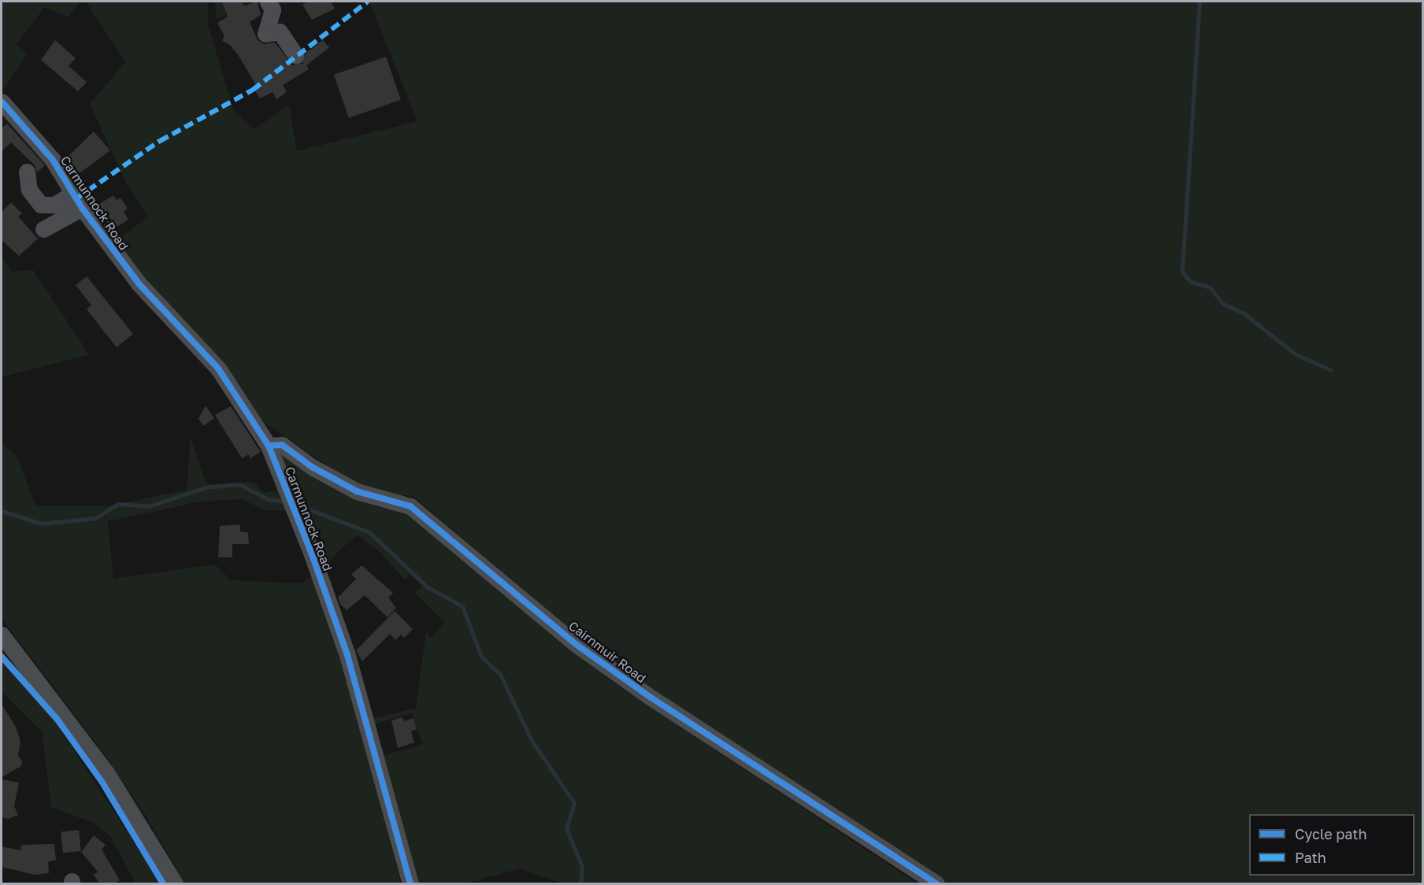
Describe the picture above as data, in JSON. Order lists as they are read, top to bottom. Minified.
{"streets":{"street":["Carmunnock Road","Cairnmuir Road"]},"crossings":[["Carmunnock Road","Cairnmuir Road"]],"legend":["Cycle path","Path"]}
